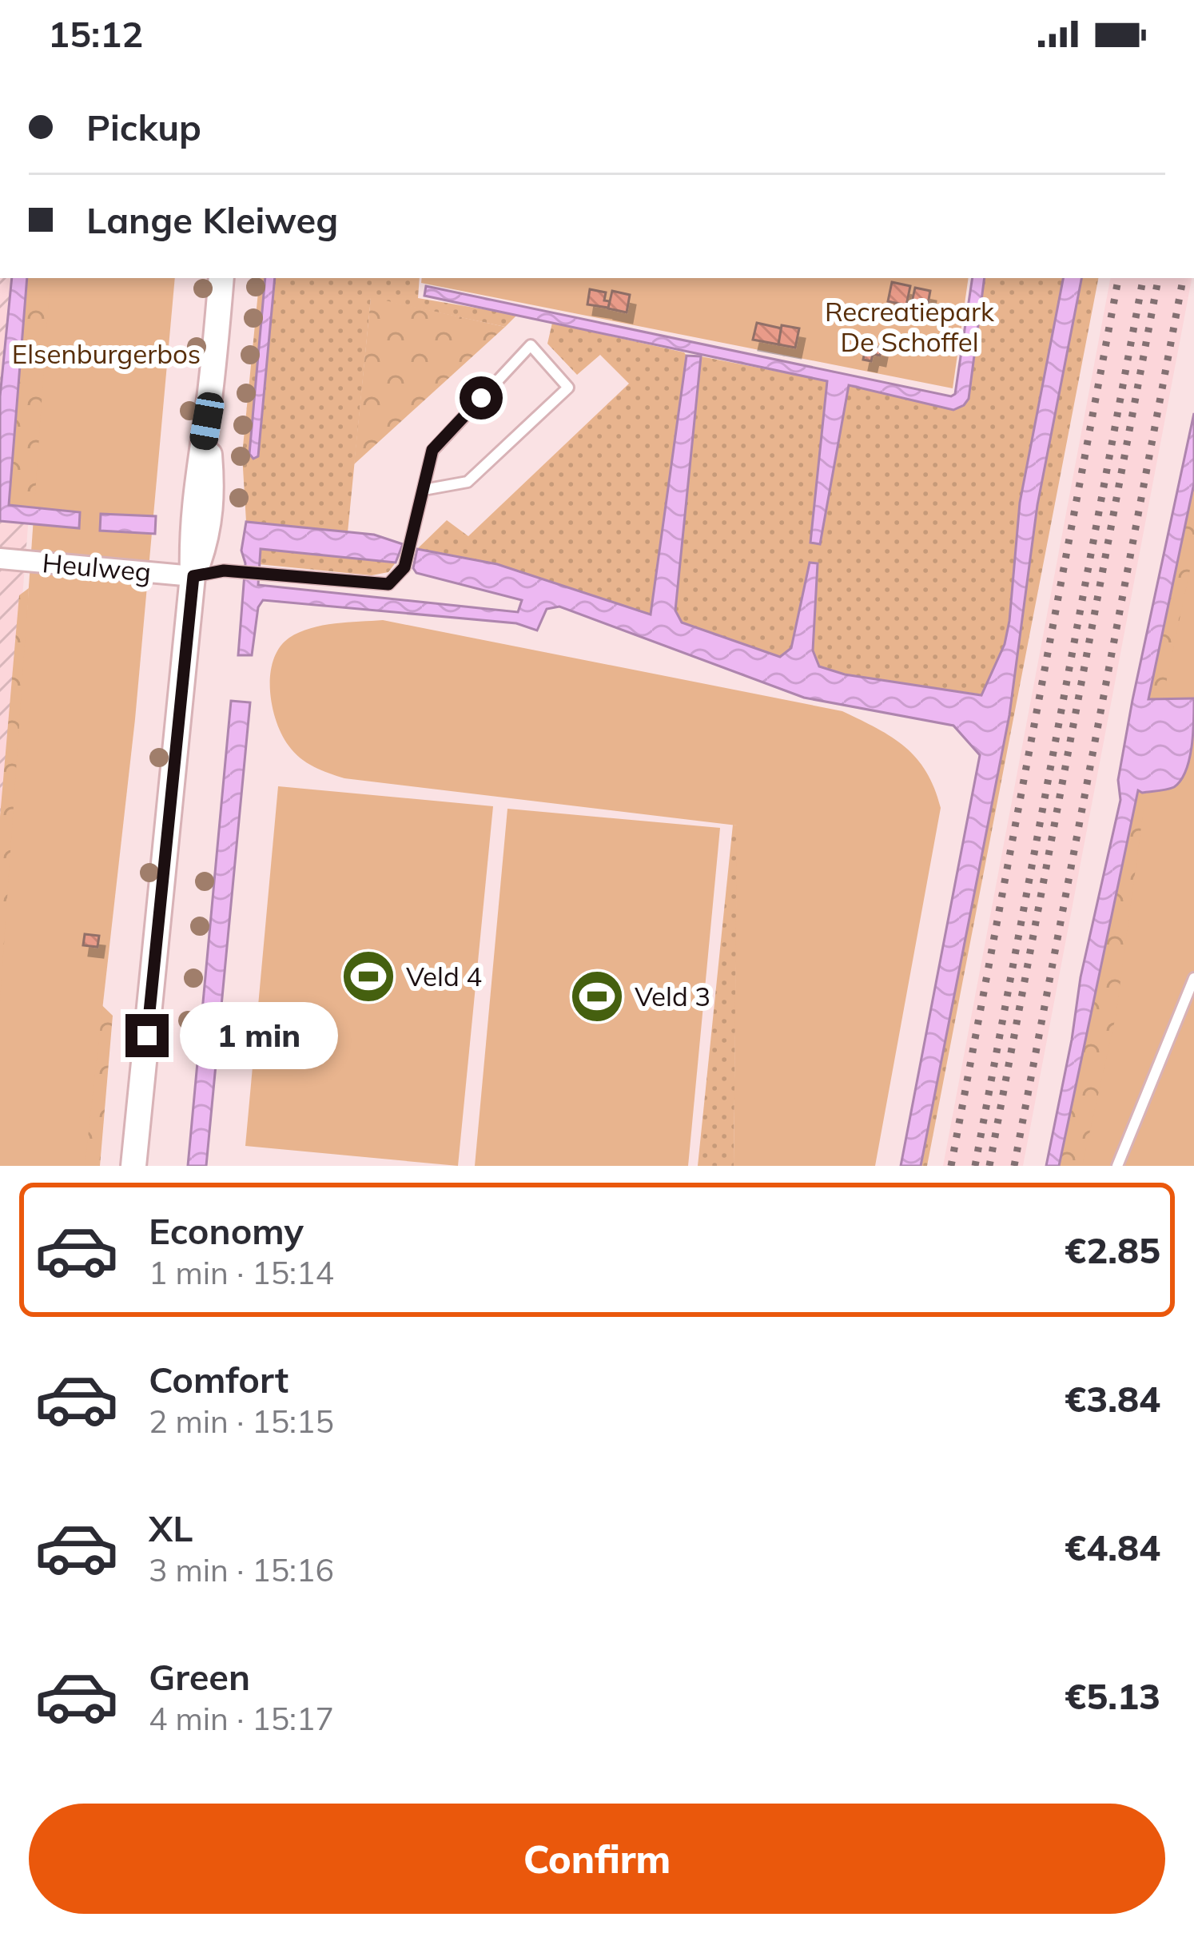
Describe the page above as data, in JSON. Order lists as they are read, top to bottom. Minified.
{"streets":{"street":["Heulweg"]},"parks":["Recreatiepark De Schoffel","Elsenburgerbos"],"places":{"sports":["Veld 4","Veld 3"]},"page":{"status":"15:12","banner":["Pickup","Lange Kleiweg"],"bubble":"1 min","list":[{"name":"Economy","note":"1 min · 15:14","value":"€2.85"},{"name":"Comfort","note":"2 min · 15:15","value":"€3.84"},{"name":"XL","note":"3 min · 15:16","value":"€4.84"},{"name":"Green","note":"4 min · 15:17","value":"€5.13"}],"buttons":"Confirm"}}
